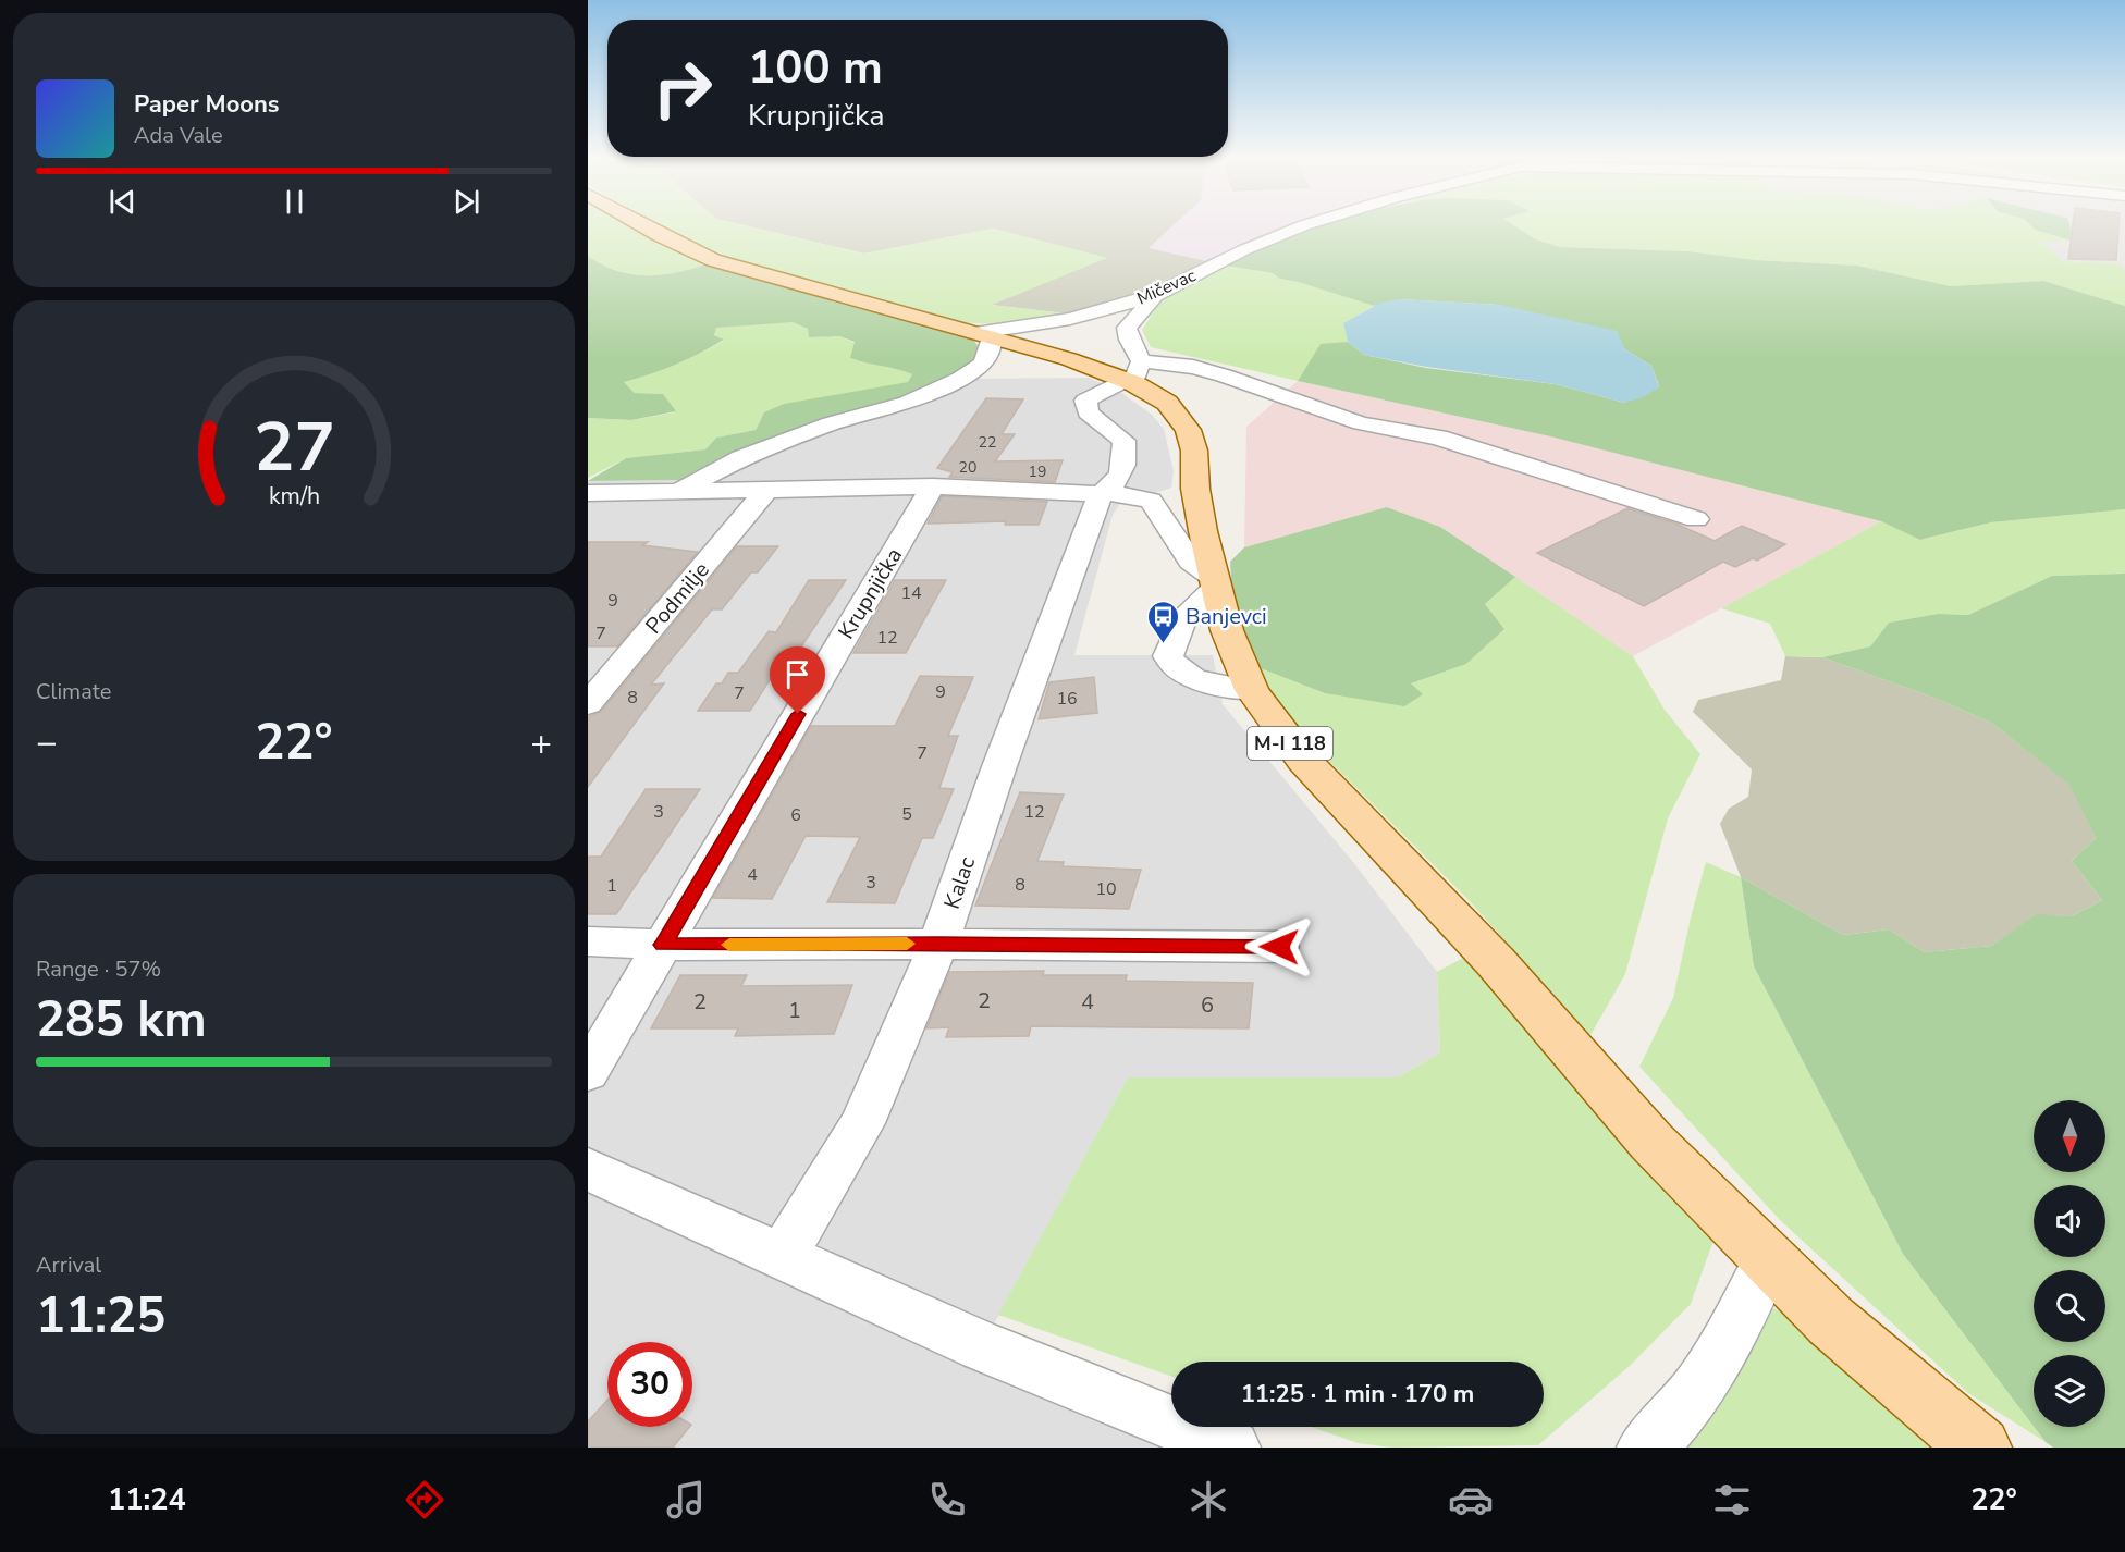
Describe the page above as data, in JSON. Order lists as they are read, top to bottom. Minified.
{"streets":{"main road":["M-I 118"],"street":["Mičevac","Krupnjička","Podmilje","Kalac"]},"crossings":[["Mičevac","M-I 118"],["M-I 118","Kalac"]],"places":{"bus stop":["Banjevci"]},"house_numbers":["22","20","19","14","9","7","12","9","7","8","16","7","3","12","5","6","4","3","8","1","10","2","2","4","6","1"],"north":"bottom","page":{"turn":["100 m","Krupnjička"],"song":["Paper Moons","Ada Vale"],"tile":["Climate",["Range · 57%","285 km"],["Arrival","11:25"]],"heat":["−","22°","+"],"limit":"30","trip":"11:25 · 1 min · 170 m","tabs":["11:24","22°"],"gauge":["27","km/h"]}}
